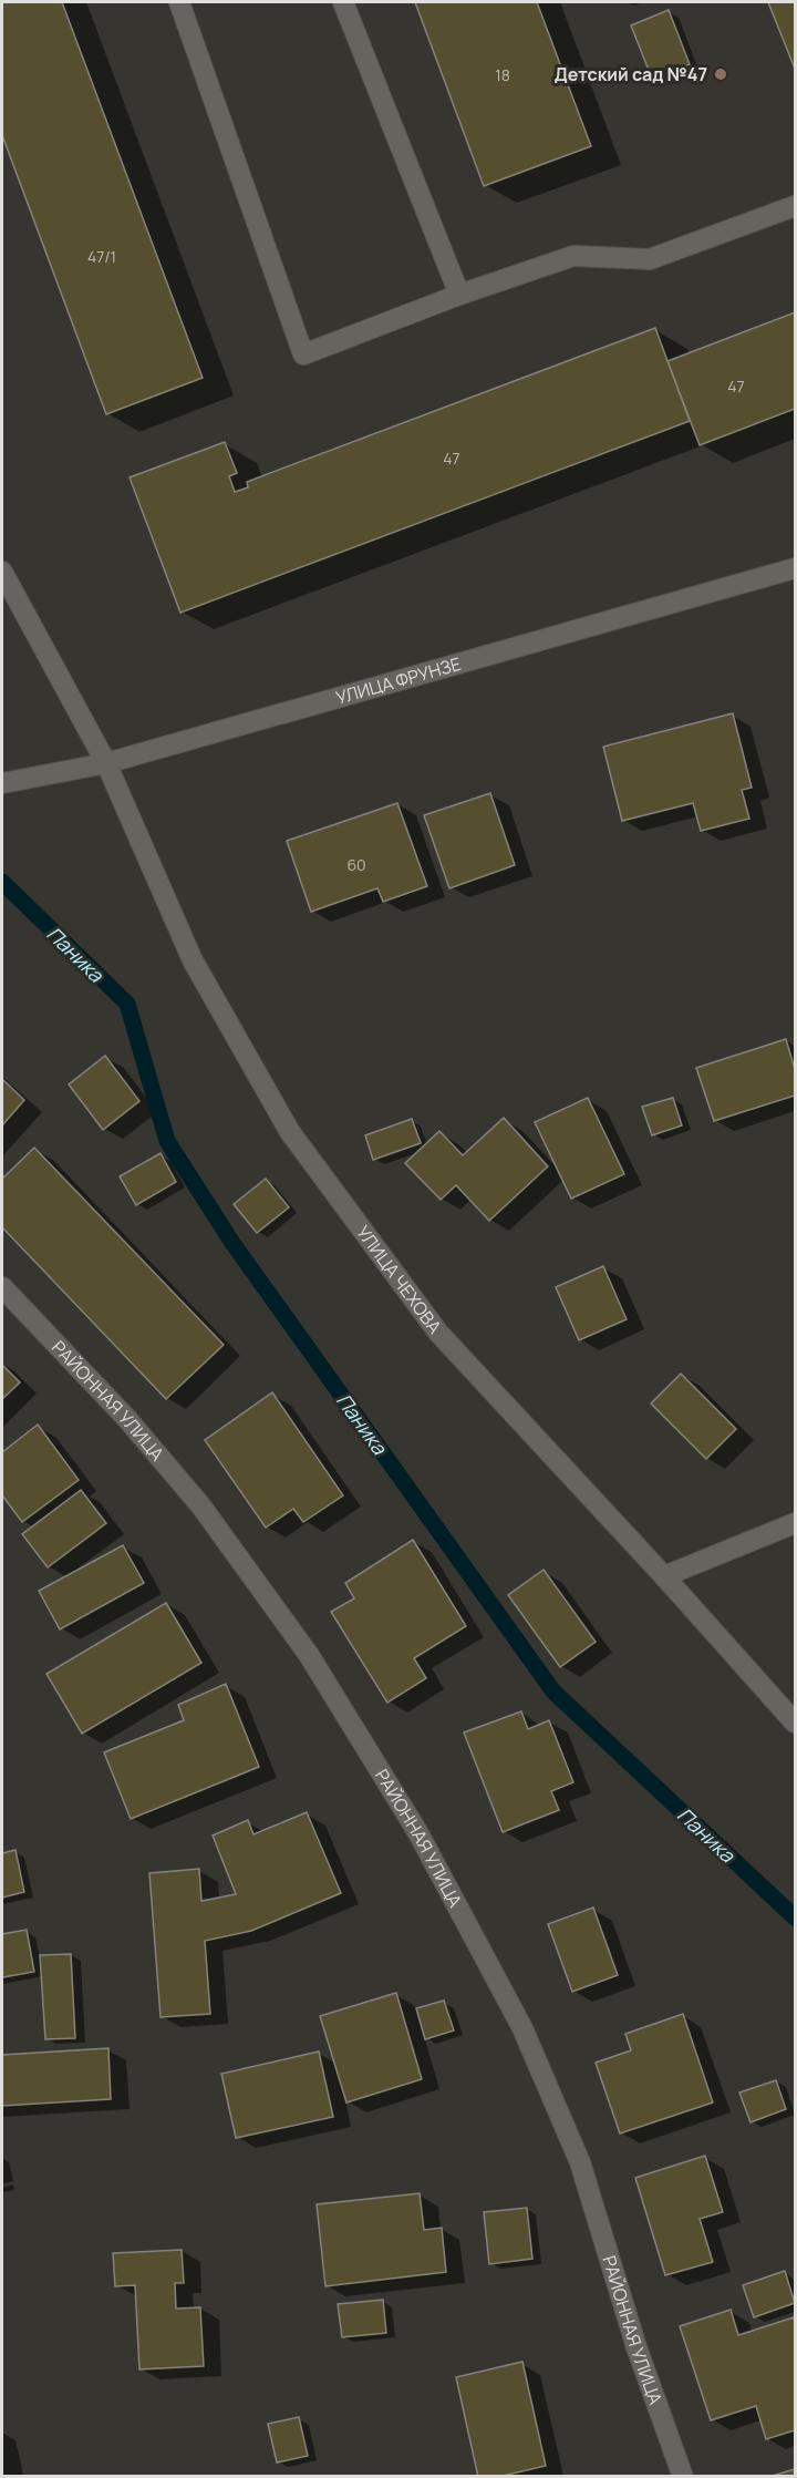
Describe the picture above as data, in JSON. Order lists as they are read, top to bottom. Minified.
{"streets":{"street":["УЛИЦА ФРУНЗЕ","УЛИЦА ЧЕХОВА","РАЙОННАЯ УЛИЦА"]},"crossings":[["УЛИЦА ФРУНЗЕ","УЛИЦА ЧЕХОВА"]],"water":["Паника"],"places":["Детский сад №47"],"house_numbers":["18","47/1","47","47","60"]}
